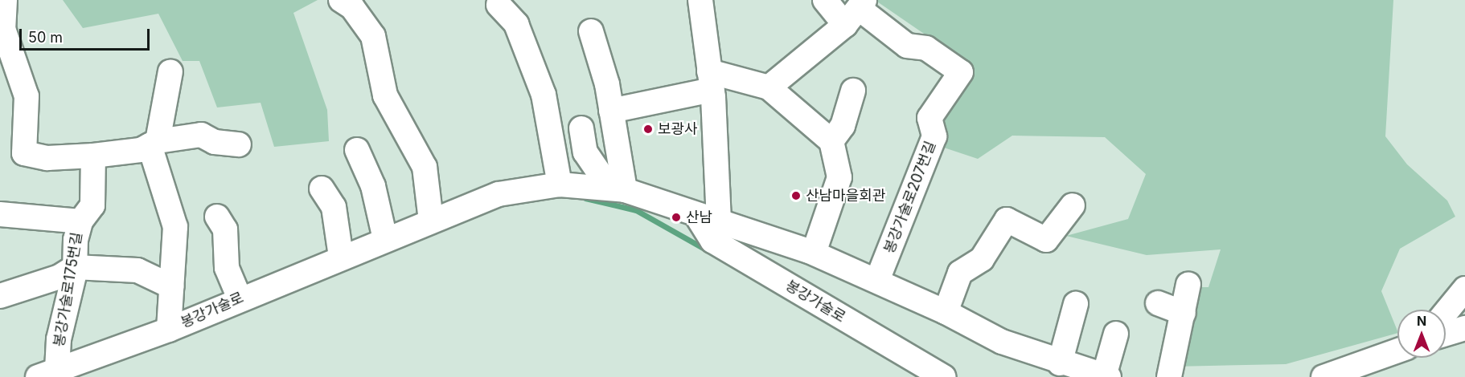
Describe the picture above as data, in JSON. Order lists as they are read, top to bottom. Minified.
{"streets":{"street":["봉강가술로207번길","봉강가술로175번길","봉강가술로"]},"crossings":[["봉강가술로207번길","봉강가술로"],["봉강가술로175번길","봉강가술로"]],"places":["보광사","산남마을회관","산남"],"scale_bar":"50 m","north":"top"}
